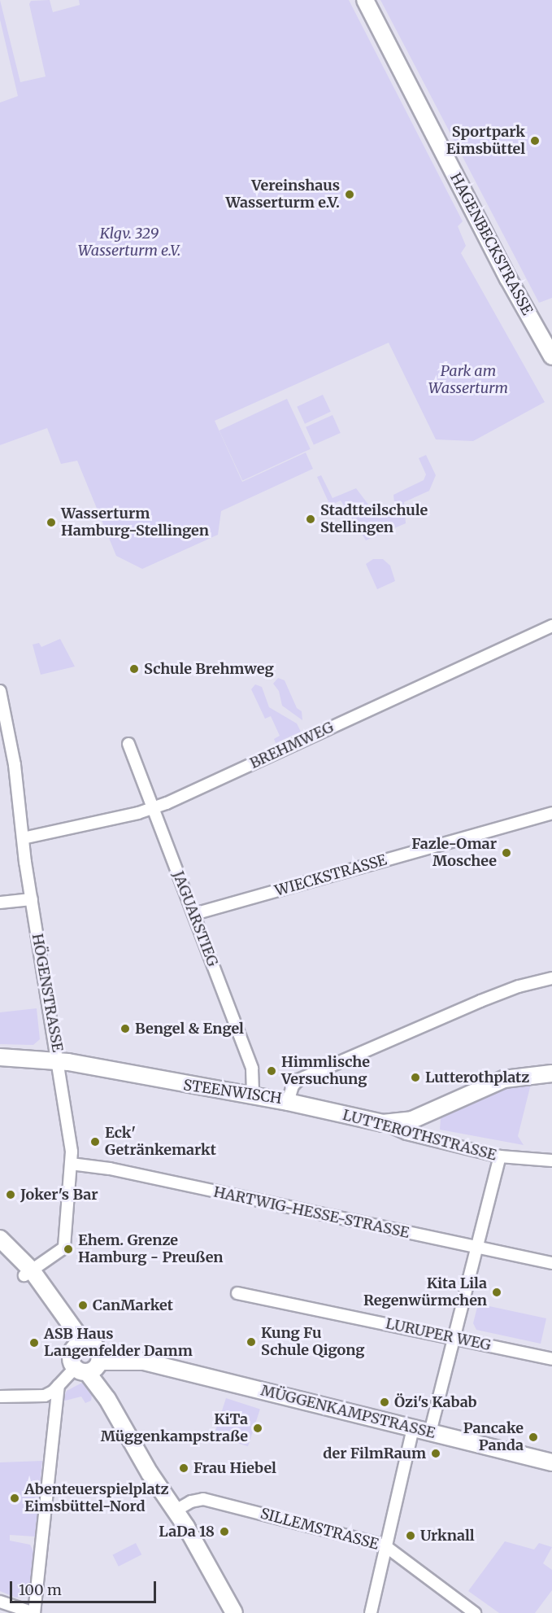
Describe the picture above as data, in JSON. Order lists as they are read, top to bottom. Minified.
{"streets":{"street":["HAGENBECKSTRASSE","BREHMWEG","WIECKSTRASSE","JAGUARSTIEG","HÖGENSTRASSE","STEENWISCH","LUTTEROTHSTRASSE","HARTWIG-HESSE-STRASSE","LURUPER WEG","MÜGGENKAMPSTRASSE","SILLEMSTRASSE"]},"crossings":[["BREHMWEG","JAGUARSTIEG"],["BREHMWEG","HÖGENSTRASSE"],["WIECKSTRASSE","JAGUARSTIEG"],["JAGUARSTIEG","STEENWISCH"],["HÖGENSTRASSE","STEENWISCH"],["HÖGENSTRASSE","HARTWIG-HESSE-STRASSE"],["STEENWISCH","LUTTEROTHSTRASSE"]],"parks":["Klgv. 329 Wasserturm e.V.","Park am Wasserturm"],"places":["Sportpark Eimsbüttel","Vereinshaus Wasserturm e.V.","Stadtteilschule Stellingen","Wasserturm Hamburg-Stellingen","Schule Brehmweg","Fazle-Omar Moschee","Bengel & Engel","Himmlische Versuchung","Lutterothplatz","Eck' Getränkemarkt","Joker's Bar","Ehem. Grenze Hamburg - Preußen","Kita Lila Regenwürmchen","CanMarket","Kung Fu Schule Qigong","ASB Haus Langenfelder Damm","Özi's Kabab","KiTa Müggenkampstraße","Pancake Panda","der FilmRaum","Frau Hiebel","Abenteuerspielplatz Eimsbüttel-Nord","LaDa 18","Urknall"],"scale_bar":"100 m"}
